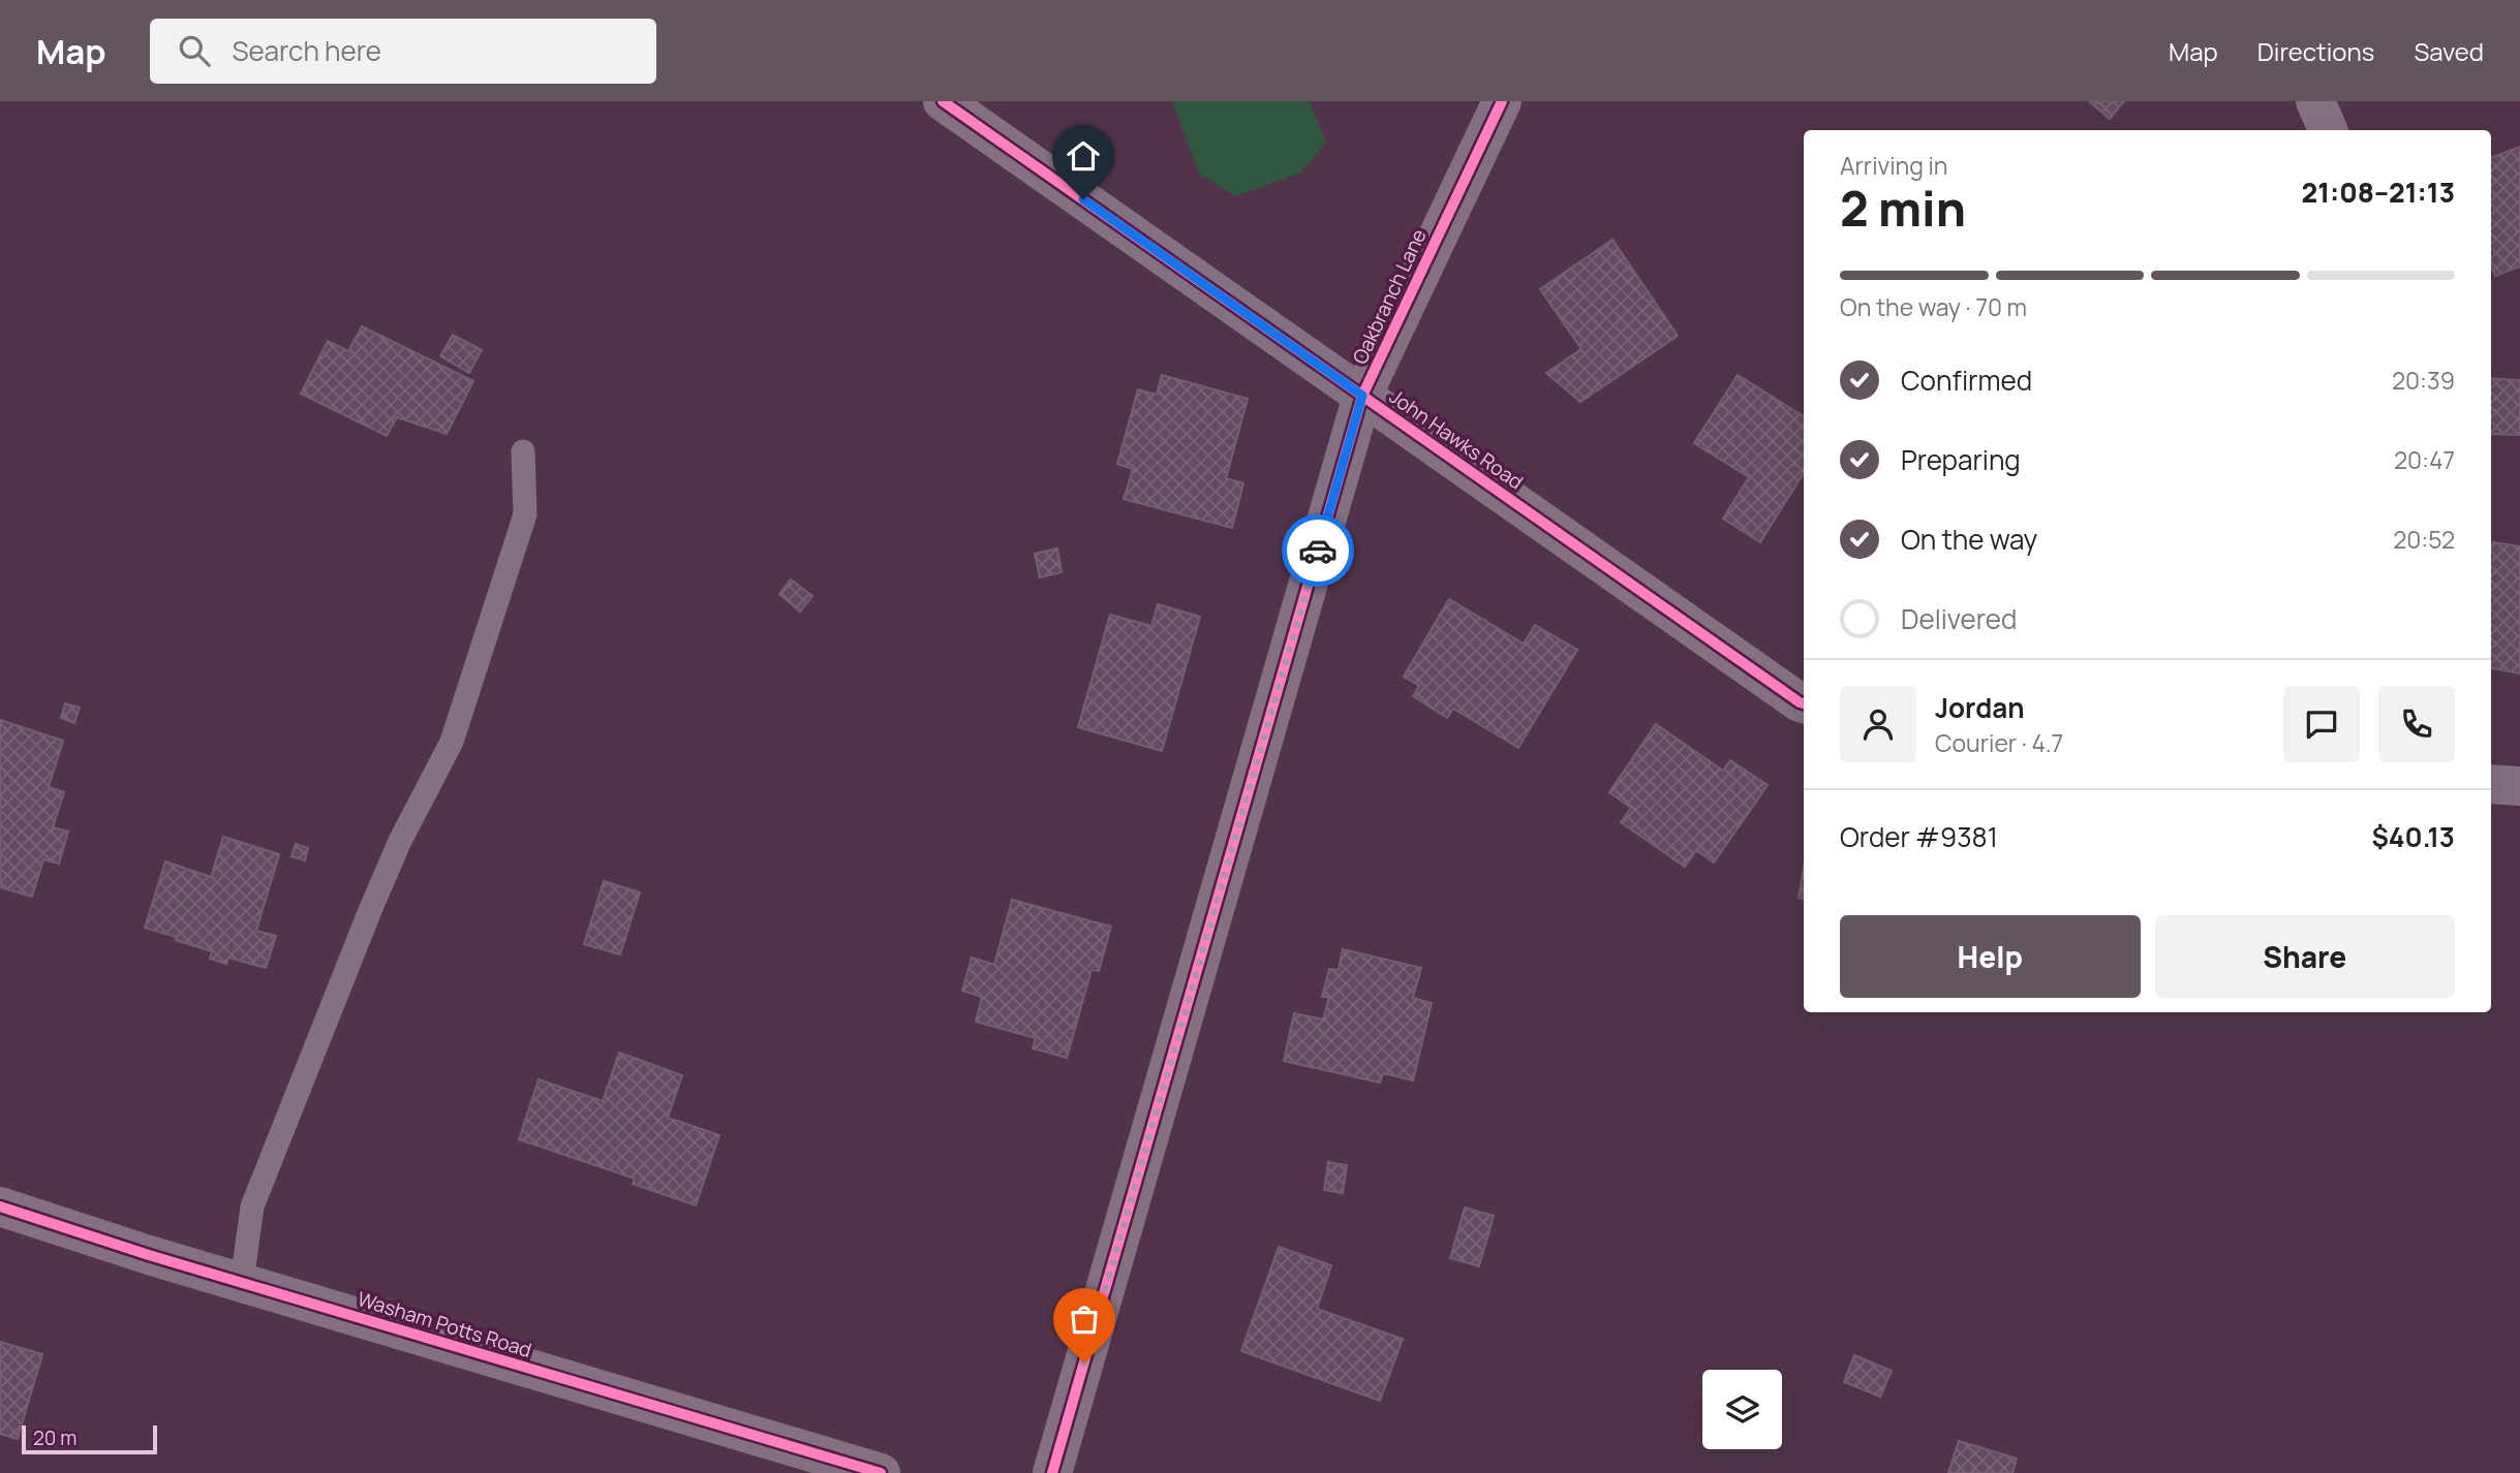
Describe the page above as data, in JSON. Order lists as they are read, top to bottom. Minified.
{"streets":{"street":["Oakbranch Lane","John Hawks Road","Washam Potts Road"]},"crossings":[["Oakbranch Lane","John Hawks Road"]],"scale_bar":"20 m","page":{"header":"Map","search":"Search here","nav":["Map","Directions","Saved"],"heading":["2 min","Arriving in","21:08–21:13"],"panel":["Jordan","Courier · 4.7","Order #9381","$40.13"],"bar":"On the way · 70 m","list":[["Confirmed","20:39"],["Preparing","20:47"],["On the way","20:52"],"Delivered"],"buttons":["Help","Share"],"scale":"20 m"}}
